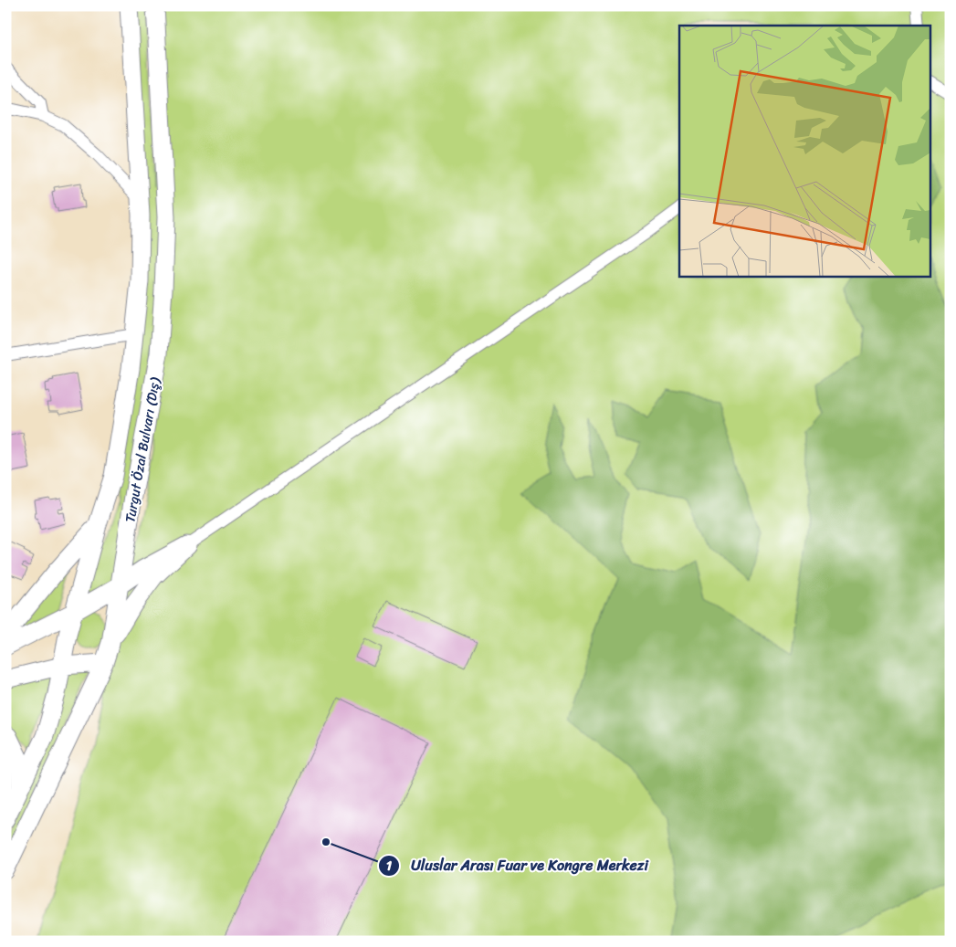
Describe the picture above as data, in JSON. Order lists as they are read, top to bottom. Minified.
{"streets":{"main road":["Turgut Özal Bulvarı (Dış)"]},"places":["Uluslar Arası Fuar ve Kongre Merkezi"]}
